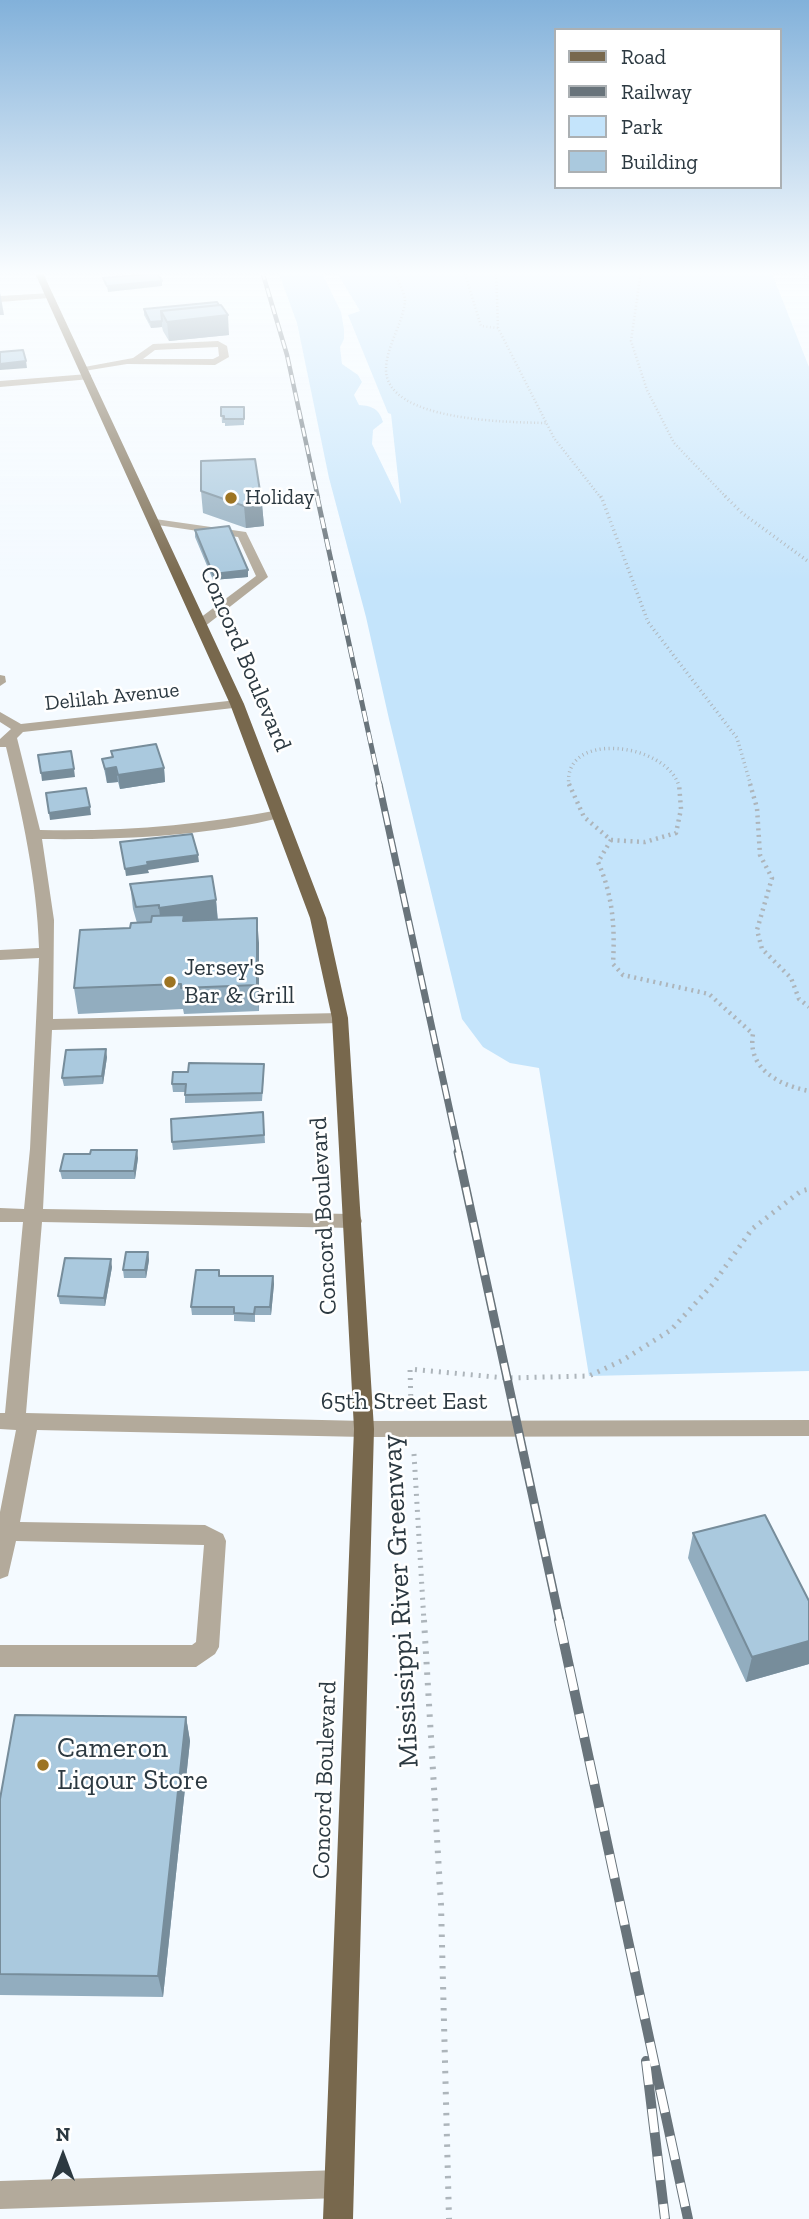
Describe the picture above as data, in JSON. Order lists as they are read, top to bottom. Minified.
{"streets":{"main road":["Concord Boulevard"],"street":["Delilah Avenue","65th Street East"],"path":["Mississippi River Greenway"]},"crossings":[["Concord Boulevard","Delilah Avenue"],["Concord Boulevard","65th Street East"],["65th Street East","Mississippi River Greenway"]],"places":["Holiday","Jersey's Bar & Grill","Cameron Liqour Store"],"legend":["Road","Railway","Park","Building"],"north":"top"}
